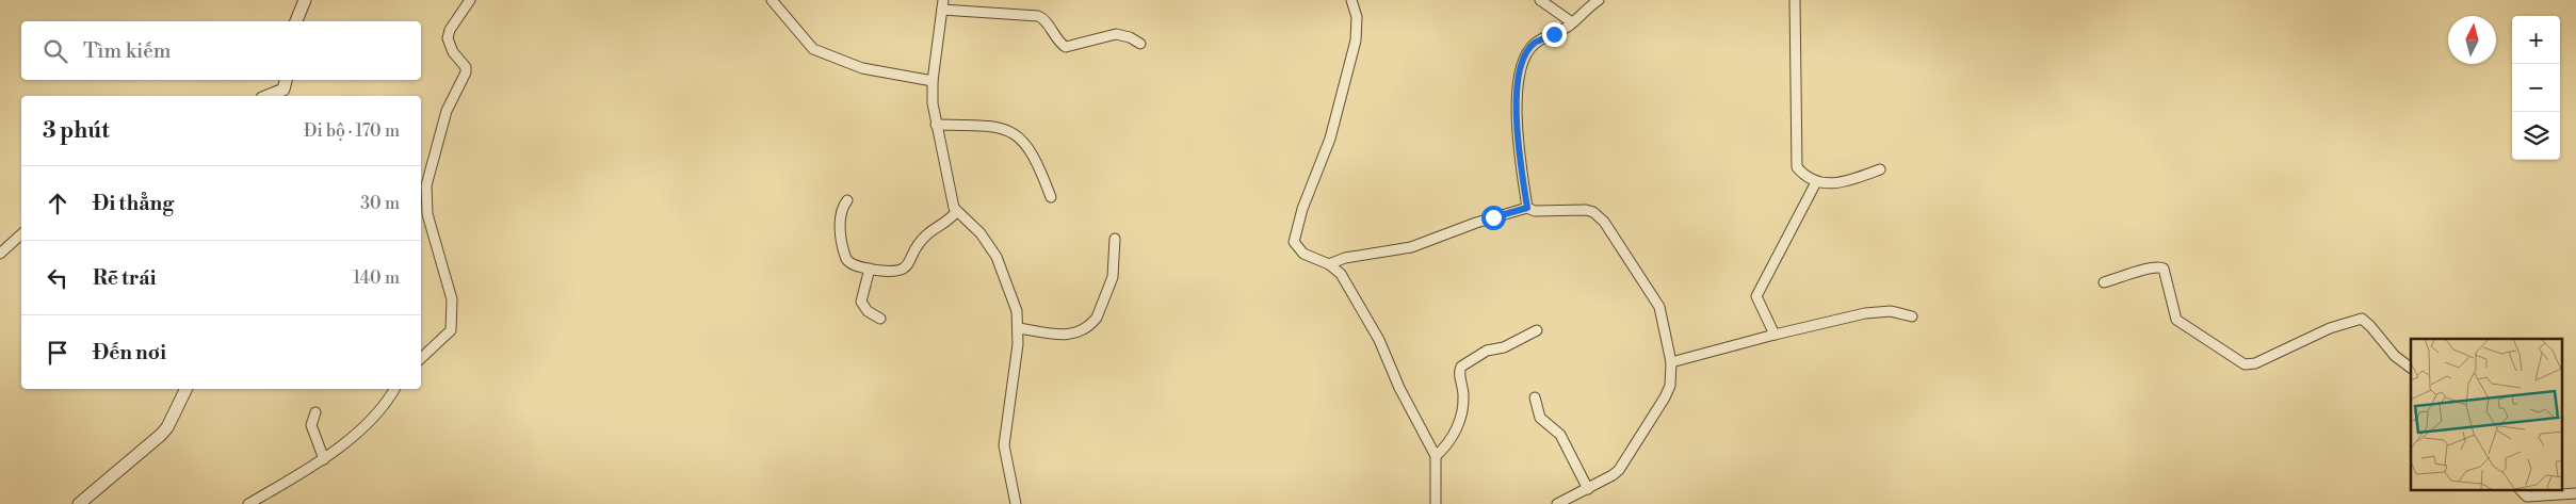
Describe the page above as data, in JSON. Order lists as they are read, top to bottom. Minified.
{"north":"top","page":{"map_buttons":["+","−"],"search":"Tìm kiếm","heading":["3 phút","Đi bộ · 170 m"],"list":[["Đi thẳng","30 m"],["Rẽ trái","140 m"],"Đến nơi"]}}
